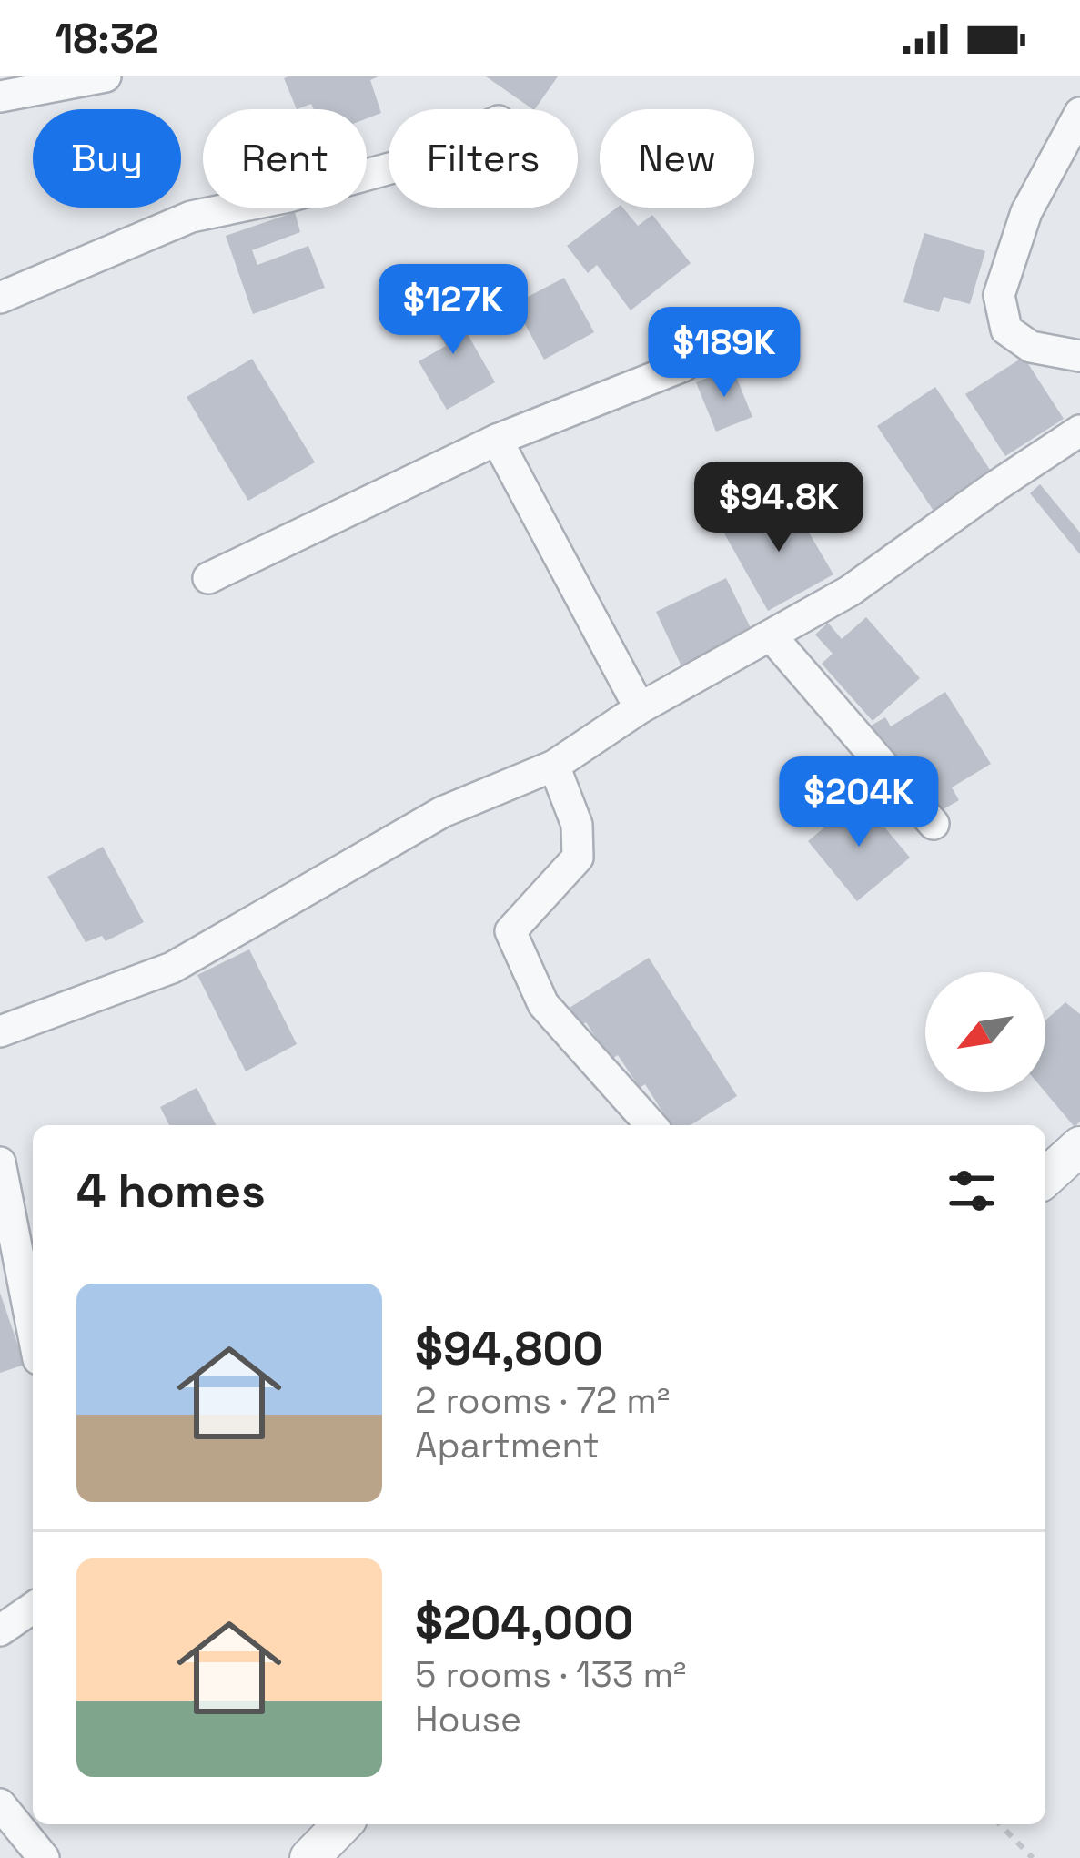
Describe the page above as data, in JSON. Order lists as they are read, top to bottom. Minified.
{"north":"bottom left","page":{"status":"18:32","chip":["Buy","Rent","Filters","New"],"price":["$127K","$189K","$94.8K","$204K"],"heading":"4 homes","list":[{"name":"$94,800","note":"2 rooms · 72 m² · Apartment"},{"name":"$204,000","note":"5 rooms · 133 m² · House"}]}}
